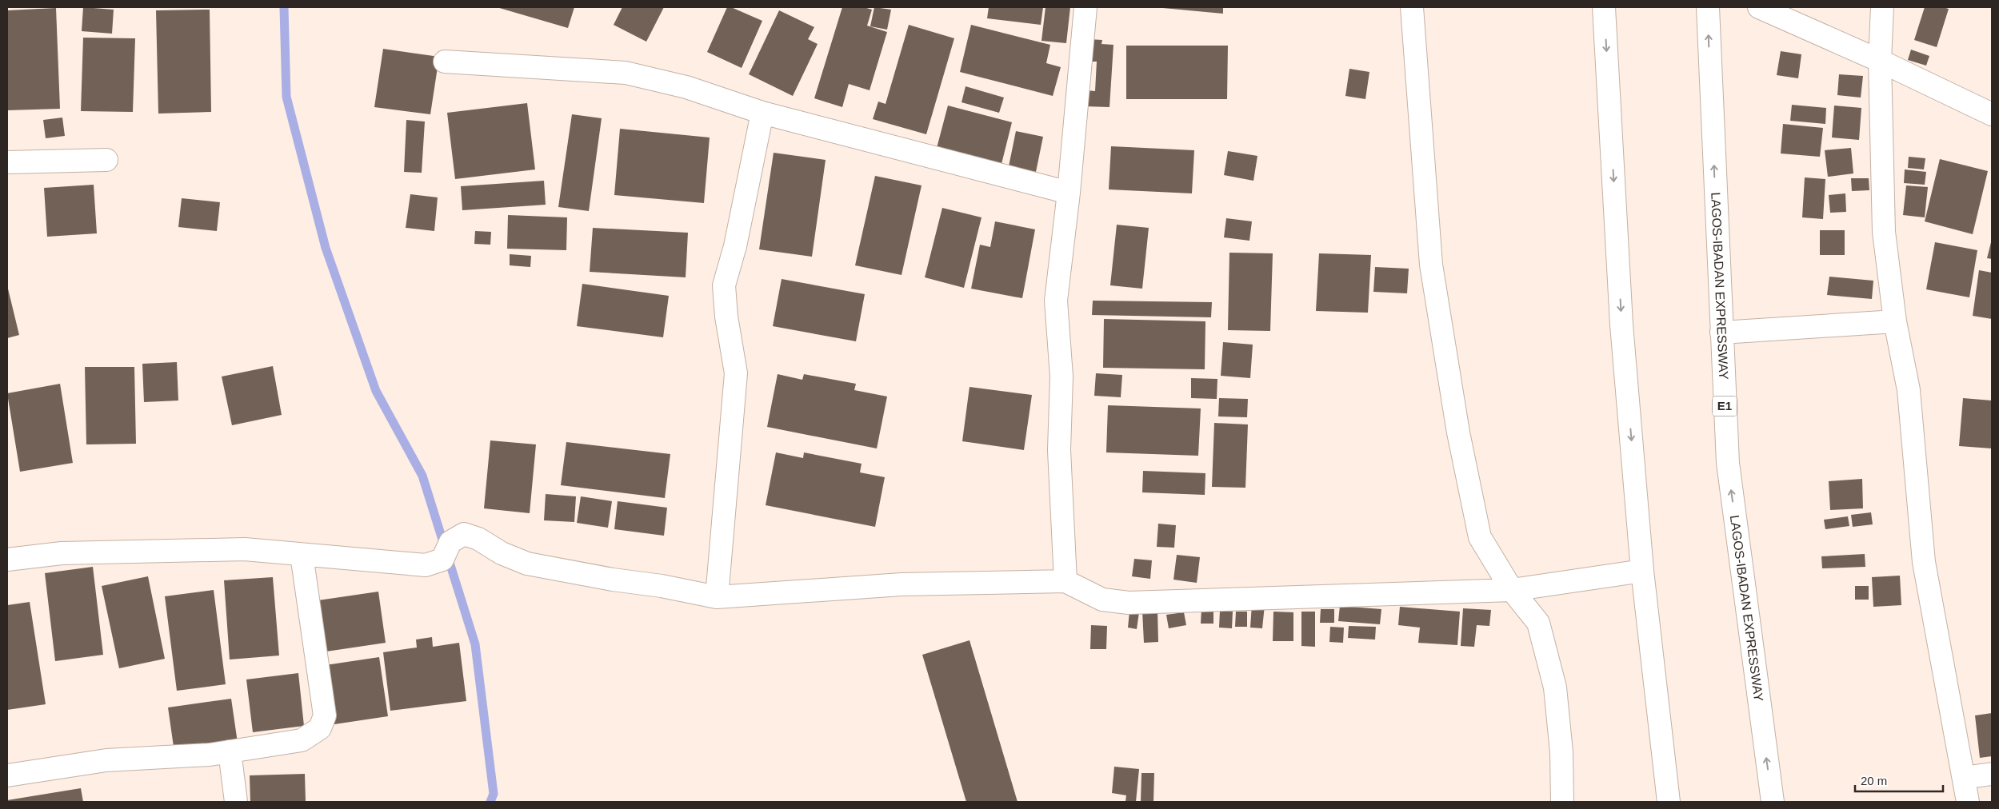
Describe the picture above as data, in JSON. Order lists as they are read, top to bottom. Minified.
{"streets":{"main road":["LAGOS-IBADAN EXPRESSWAY","E1"]},"scale_bar":"20 m"}
